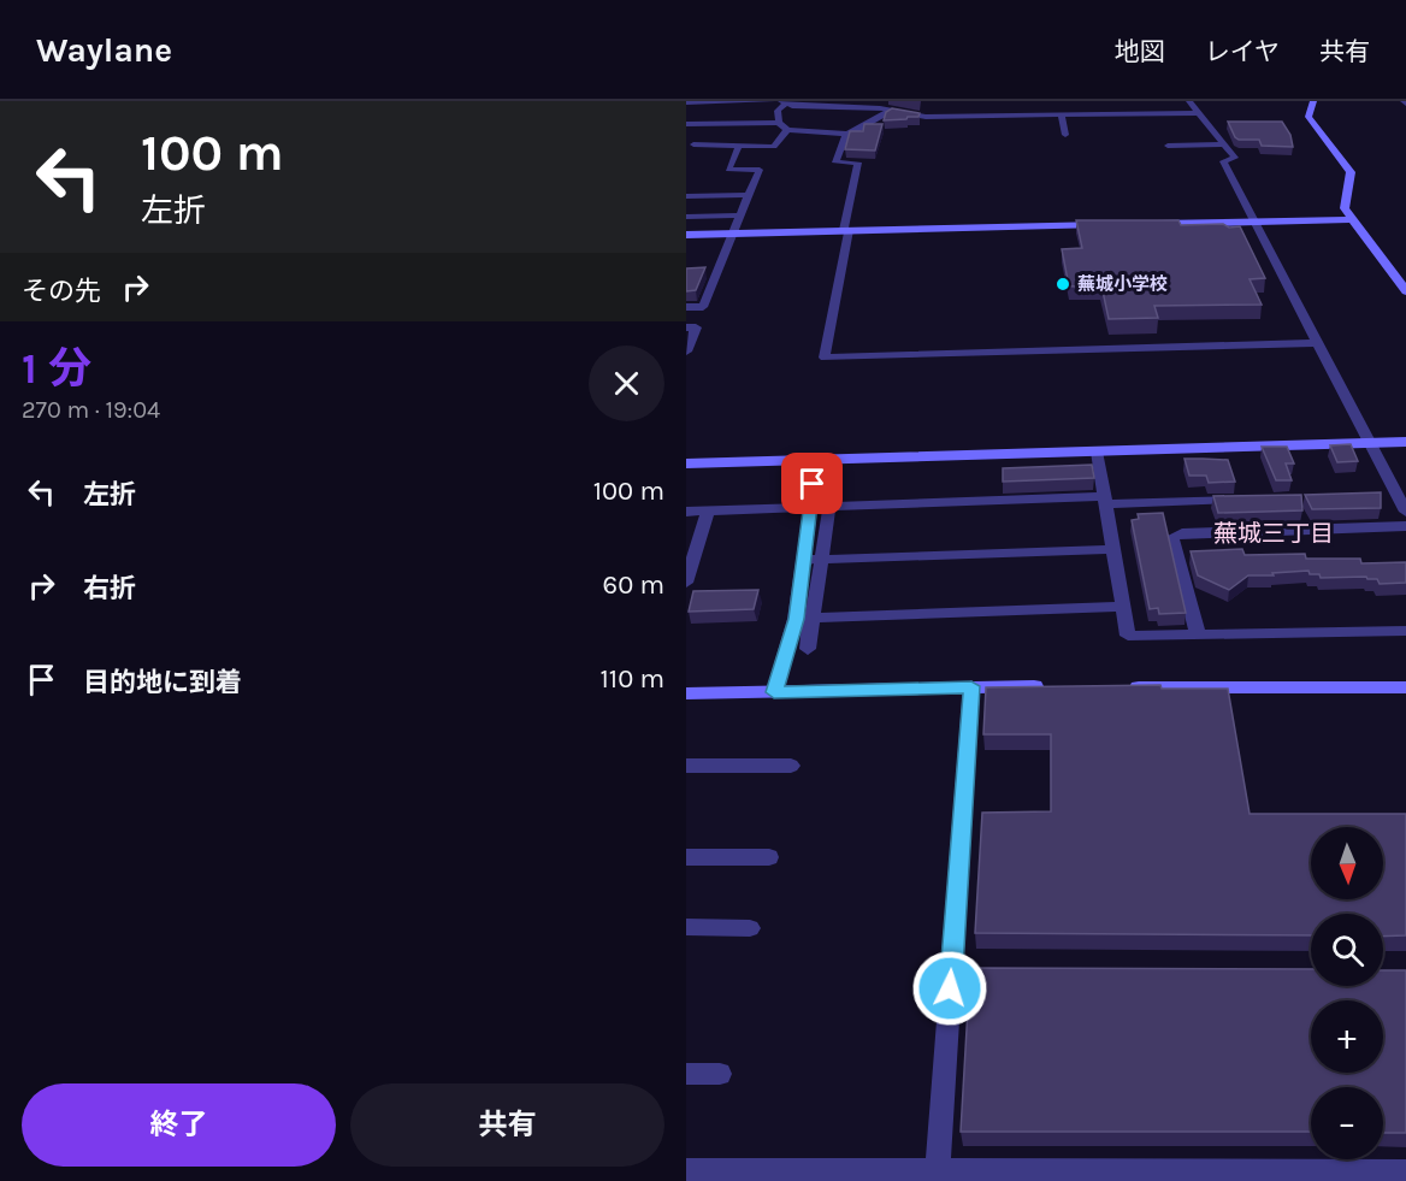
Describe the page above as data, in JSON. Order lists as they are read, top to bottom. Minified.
{"districts":["蕪城三丁目"],"places":["蕪城小学校"],"north":"bottom","page":{"header":"Waylane","nav":["地図","レイヤ","共有"],"turn":["100 m","左折"],"then":"その先","heading":["1 分","270 m · 19:04"],"list":[{"name":"左折","value":"100 m"},{"name":"右折","value":"60 m"},{"name":"目的地に到着","value":"110 m"}],"map_buttons":["+","−"],"buttons":["終了","共有"]}}
